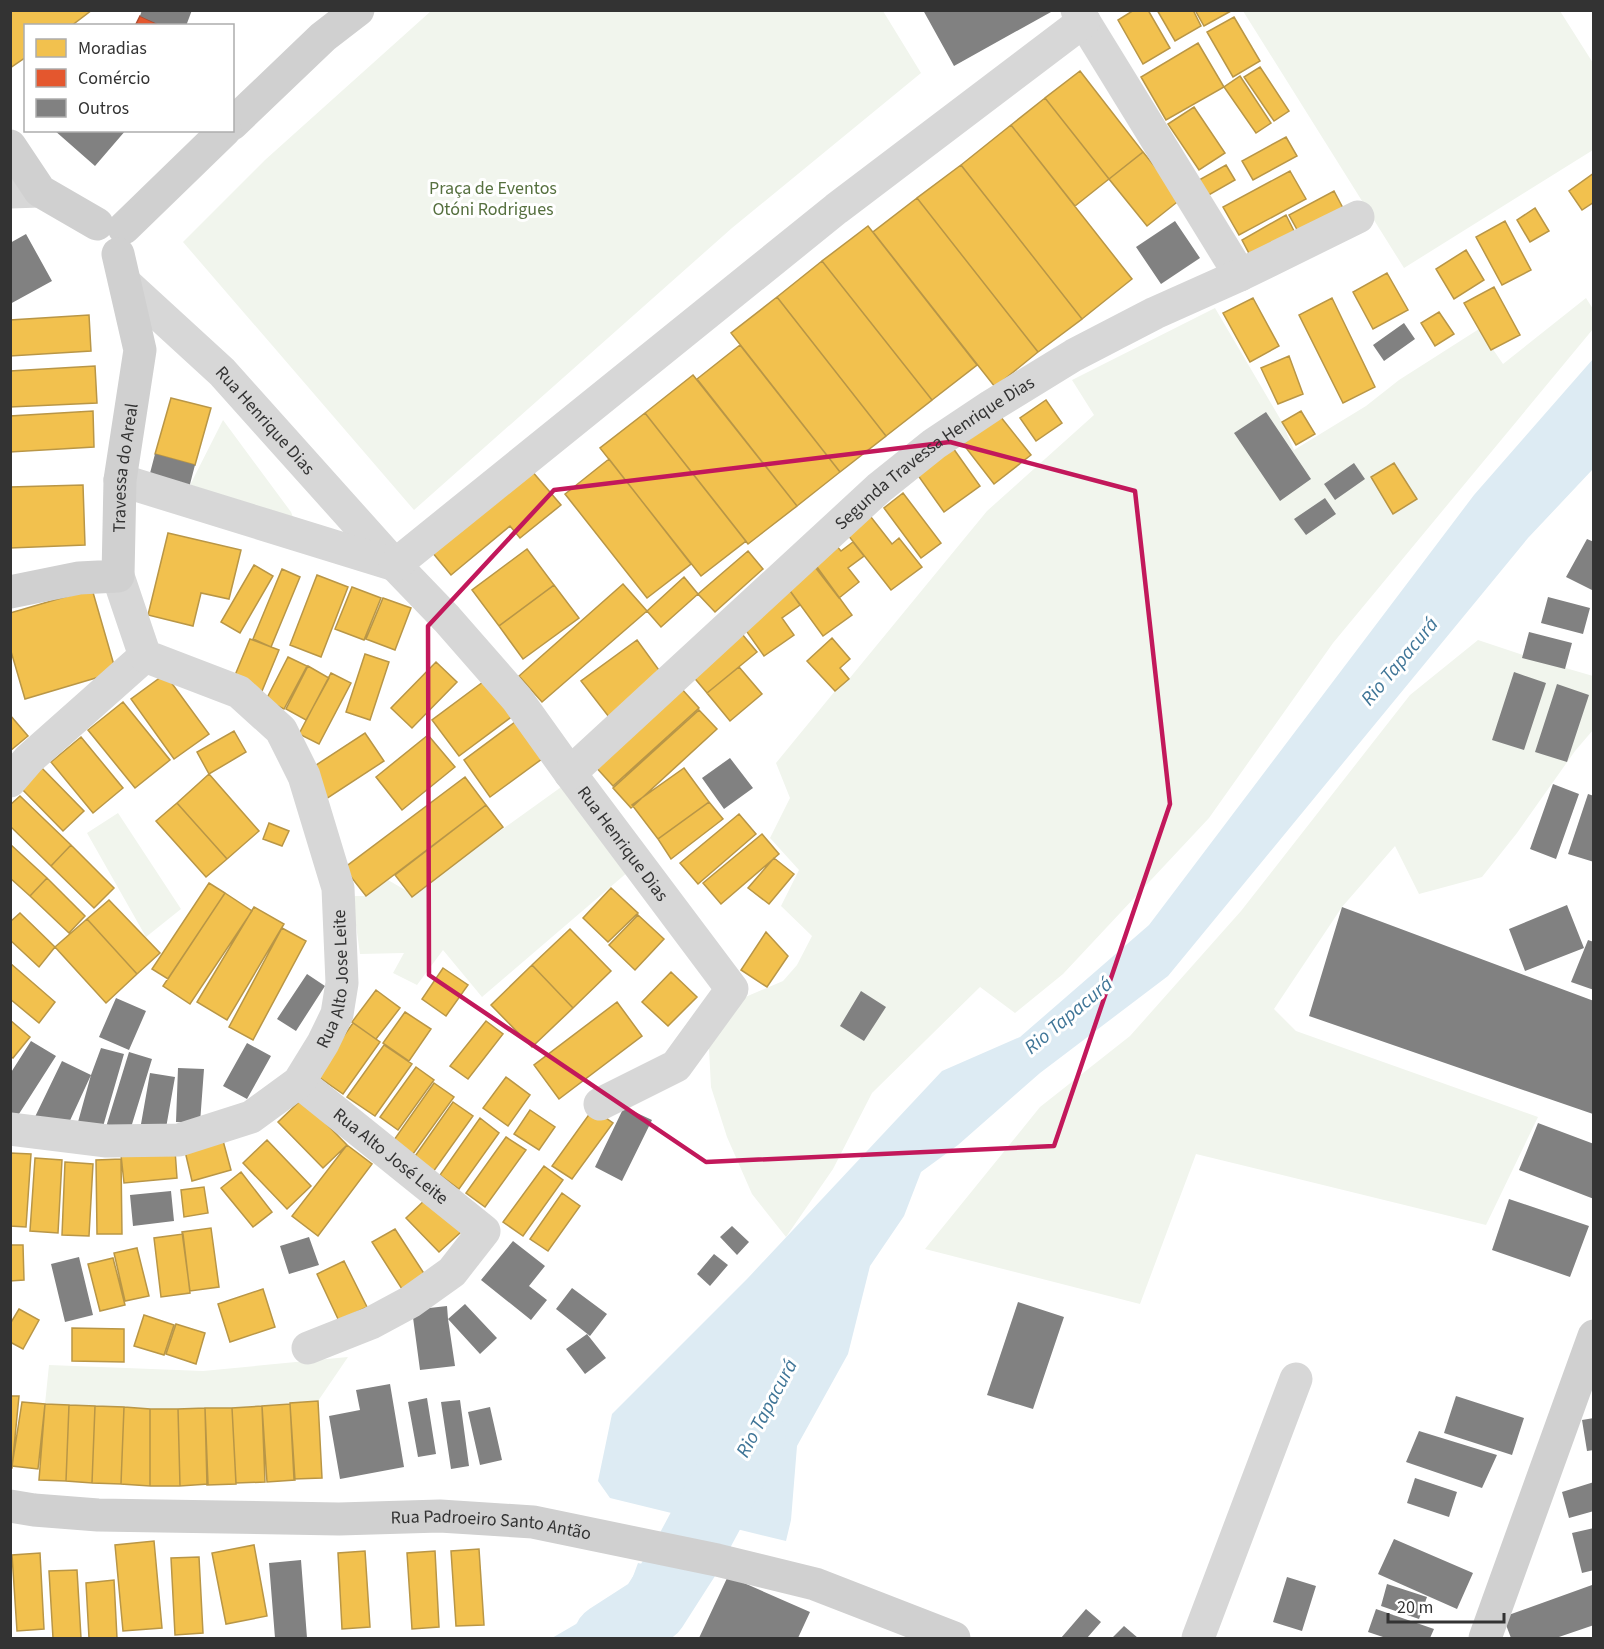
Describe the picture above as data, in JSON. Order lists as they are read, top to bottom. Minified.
{"streets":{"main road":["Travessa do Areal","Rua Padroeiro Santo Antão"],"street":["Rua Henrique Dias","Segunda Travessa Henrique Dias","Rua Alto Jose Leite","Rua Alto José Leite"]},"crossings":[["Rua Henrique Dias","Segunda Travessa Henrique Dias"],["Rua Henrique Dias","Travessa do Areal"],["Rua Alto Jose Leite","Rua Alto José Leite"]],"water":["Rio Tapacurá"],"parks":["Praça de Eventos Otóni Rodrigues"],"legend":["Moradias","Comércio","Outros"],"scale_bar":"20 m"}
